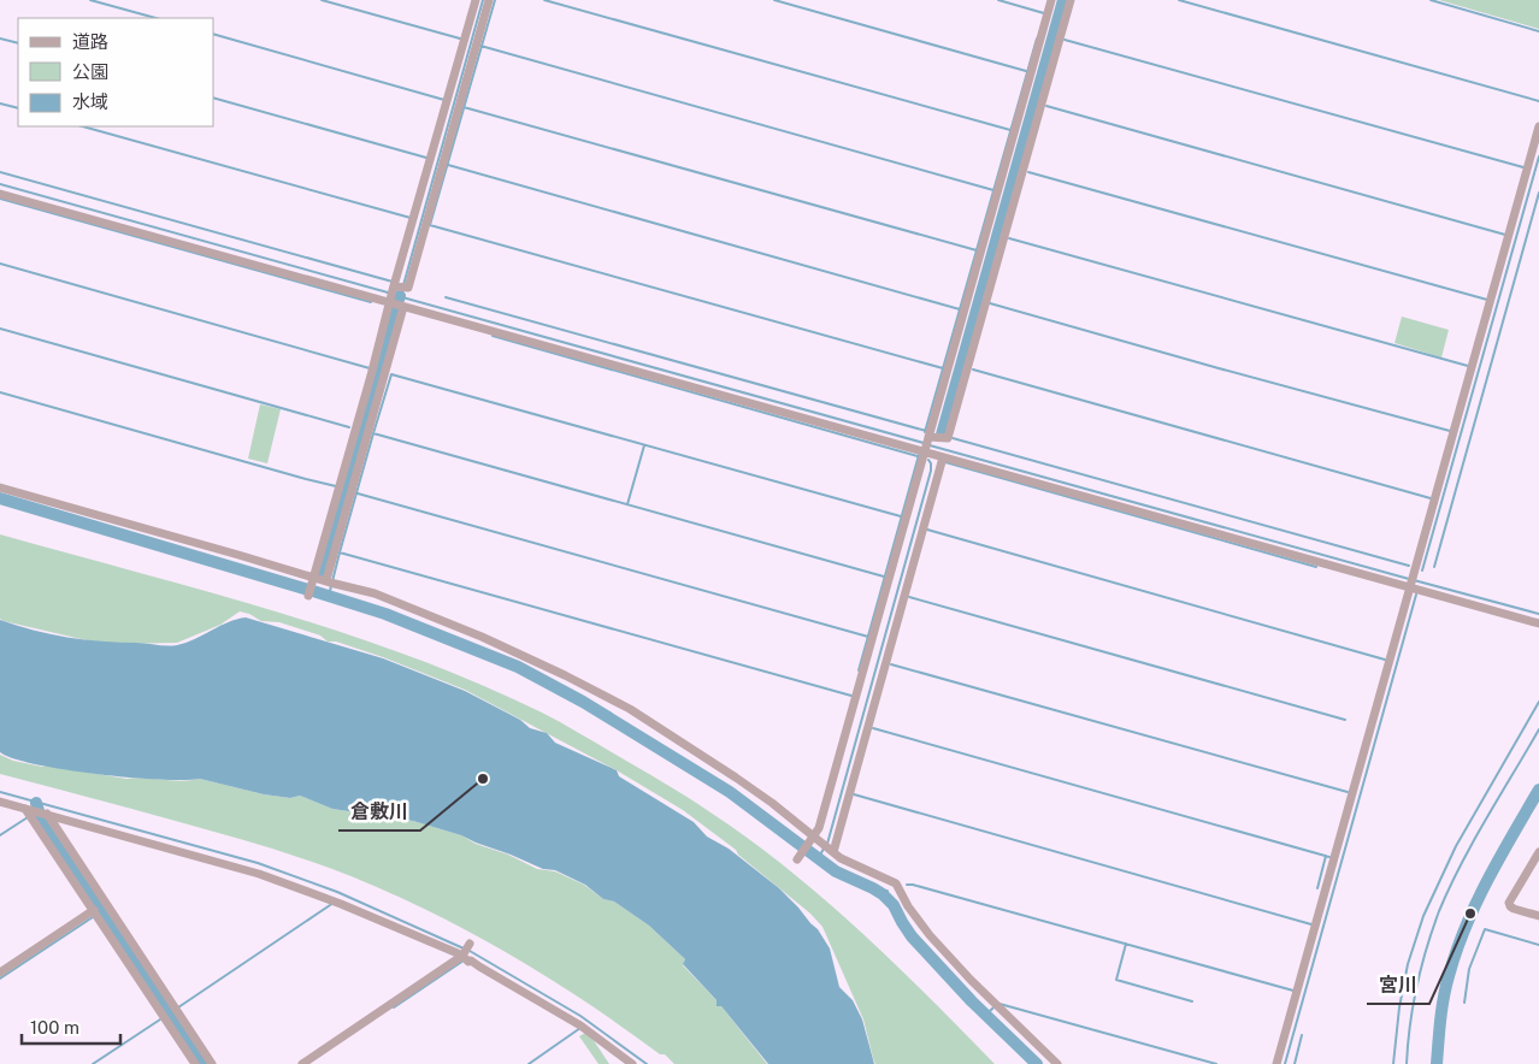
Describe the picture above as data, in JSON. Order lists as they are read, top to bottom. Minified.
{"places":["倉敷川","宮川"],"legend":["道路","公園","水域"],"scale_bar":"100 m"}
